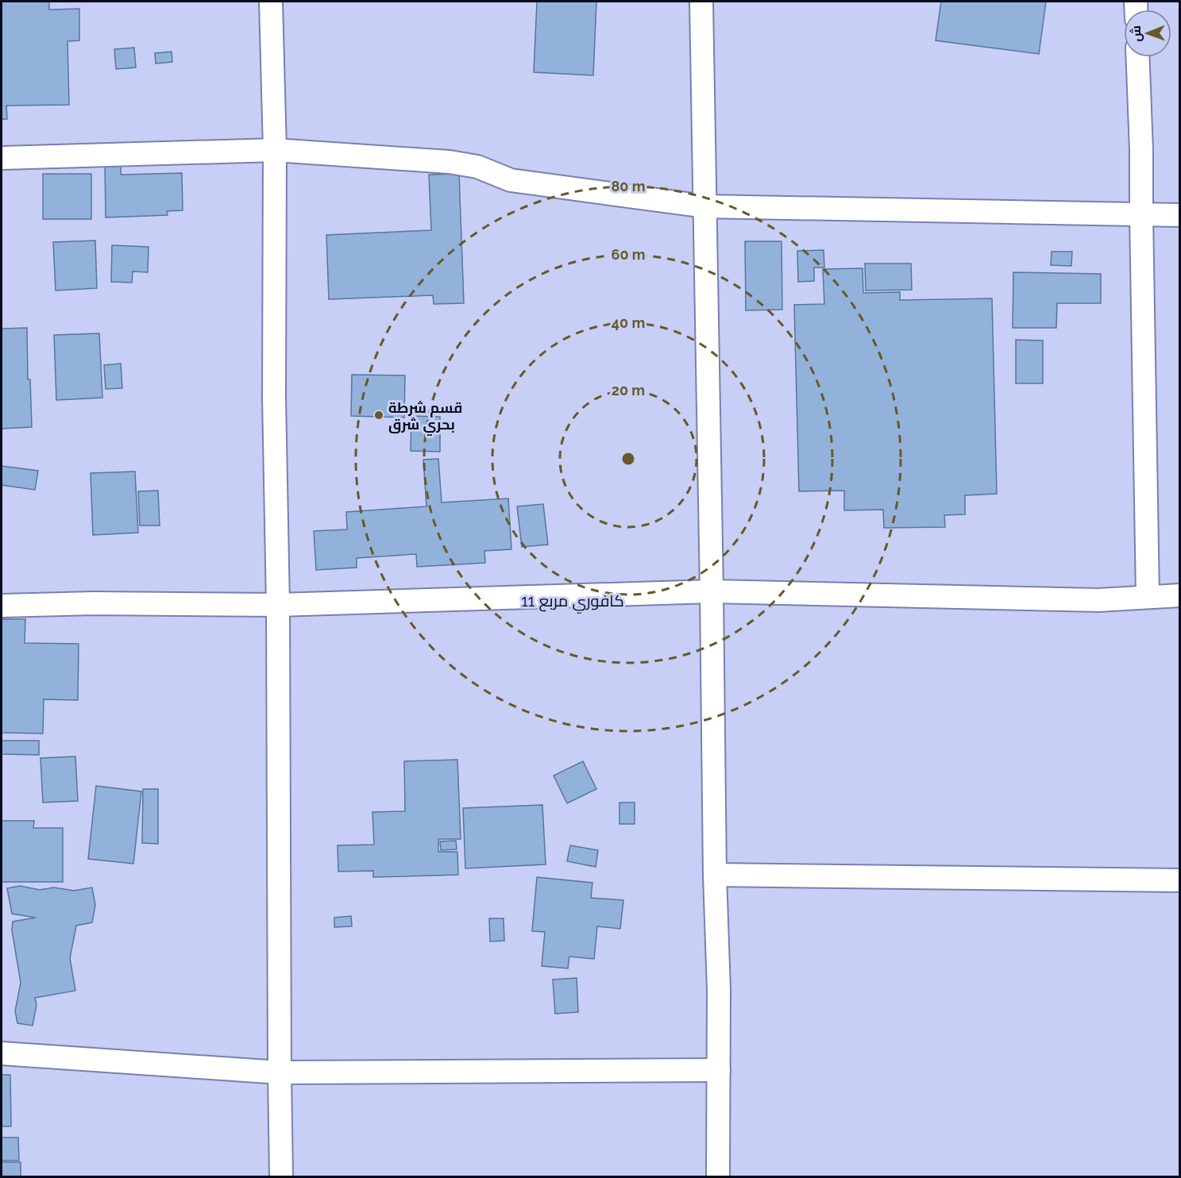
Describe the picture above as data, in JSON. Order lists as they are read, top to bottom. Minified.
{"districts":["كافوري مربع 11"],"places":["قسم شرطة بحري شرق"],"north":"left","rings":["80 m","60 m","40 m","20 m"]}
